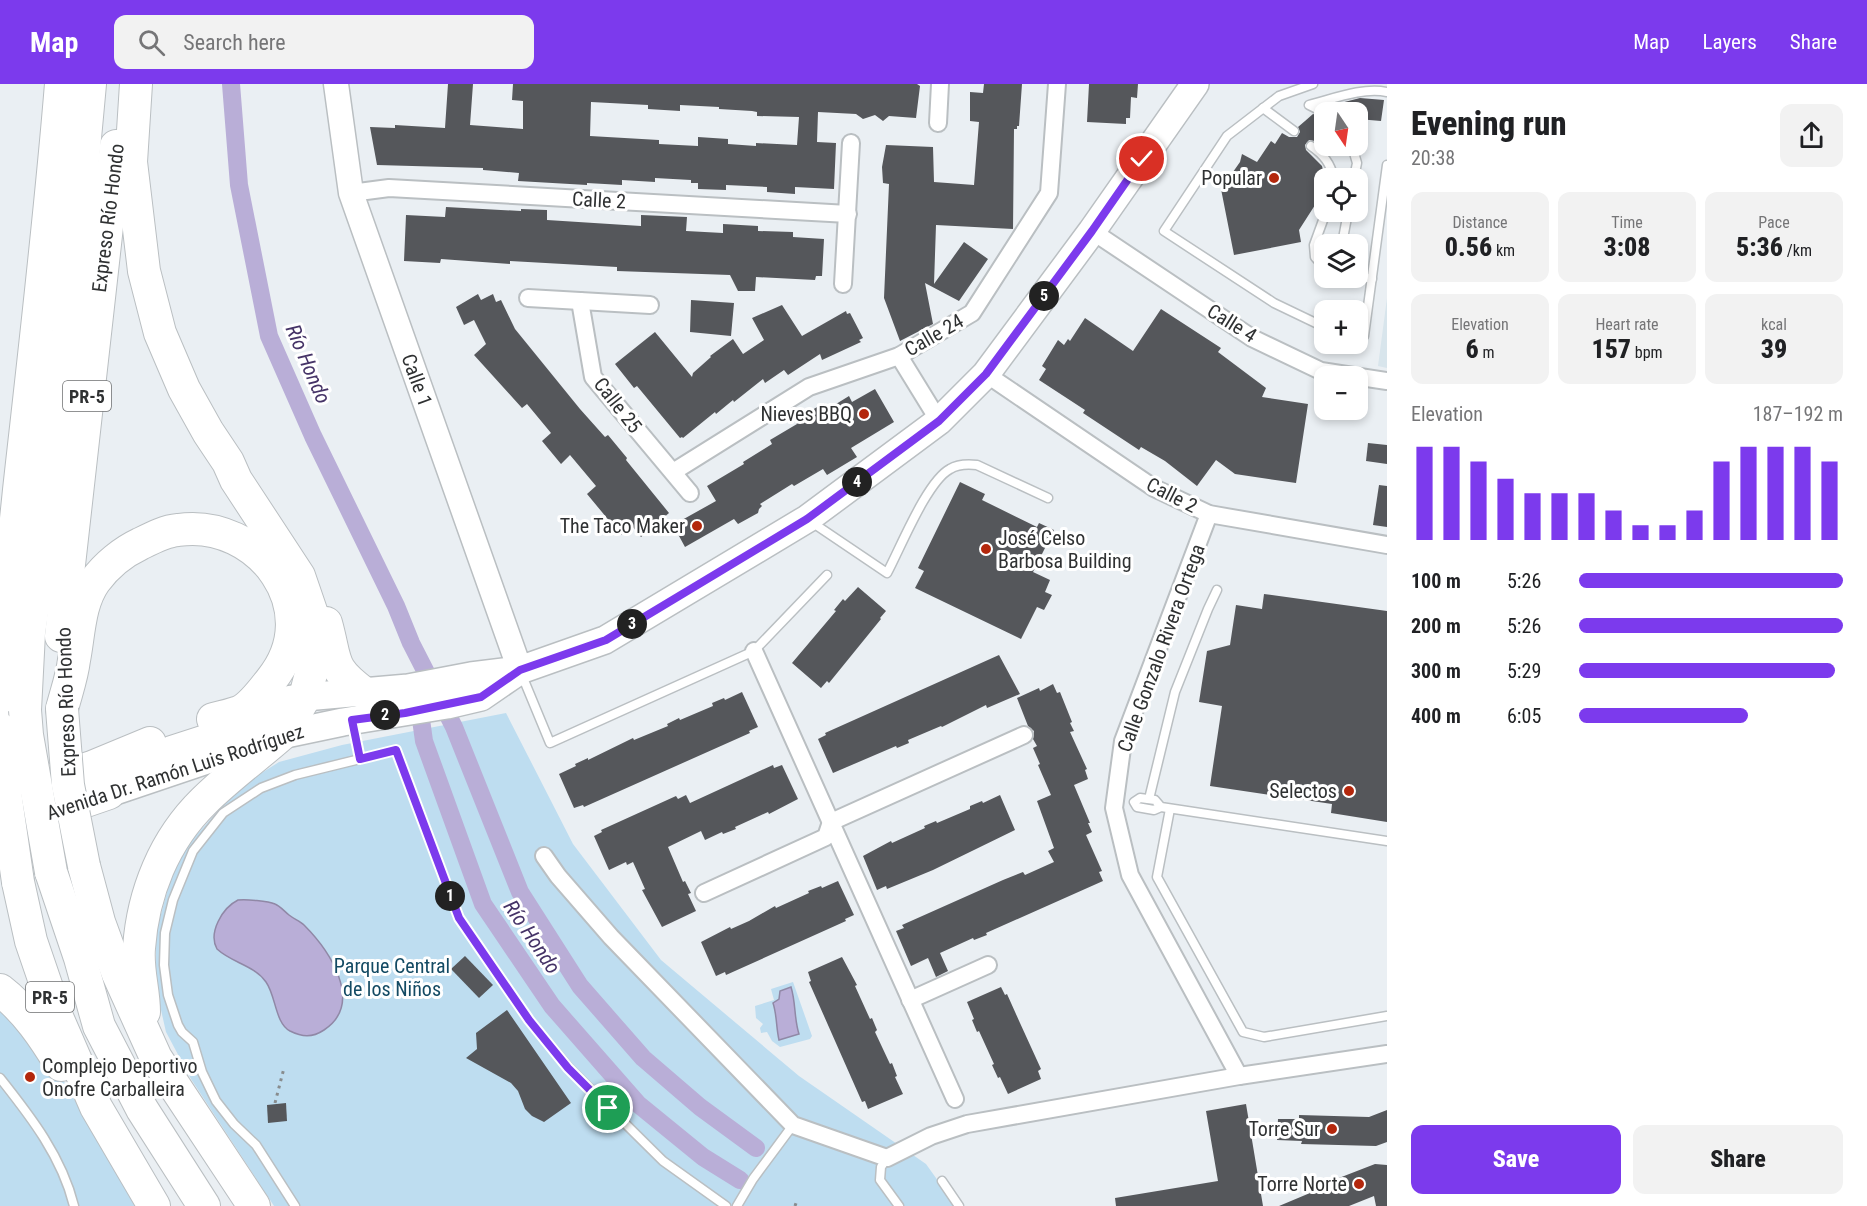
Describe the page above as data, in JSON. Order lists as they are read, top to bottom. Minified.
{"streets":{"highway":["Expreso Río Hondo","PR-5","Avenida Dr. Ramón Luis Rodríguez"],"street":["Calle 2","Calle 4","Calle 24","Calle 1","Calle 25","Calle Gonzalo Rivera Ortega"]},"crossings":[["Calle 2","Calle 1"],["Calle 2","Calle Gonzalo Rivera Ortega"],["Calle 2","Avenida Dr. Ramón Luis Rodríguez"],["Calle 4","Avenida Dr. Ramón Luis Rodríguez"],["Calle 24","Calle 25"],["Calle 1","Avenida Dr. Ramón Luis Rodríguez"]],"water":["Río Hondo"],"parks":["Parque Central de los Niños"],"places":["Popular","Nieves BBQ","The Taco Maker","José Celso Barbosa Building","Selectos","Complejo Deportivo Onofre Carballeira","Torre Sur","Torre Norte"],"north":"bottom","page":{"header":"Map","search":"Search here","nav":["Map","Layers","Share"],"heading":["Evening run","20:38"],"map_buttons":["+","−"],"stats":[["Distance","0.56 km"],["Time","3:08"],["Pace","5:36 /km"],["Elevation","6 m"],["Heart rate","157 bpm"],["kcal","39"]],"pins":["5","4","3","2","1"],"chart":["Elevation","187–192 m"],"list":[{"name":"100 m","note":"5:26"},{"name":"200 m","note":"5:26"},{"name":"300 m","note":"5:29"},{"name":"400 m","note":"6:05"}],"buttons":["Save","Share"]}}
